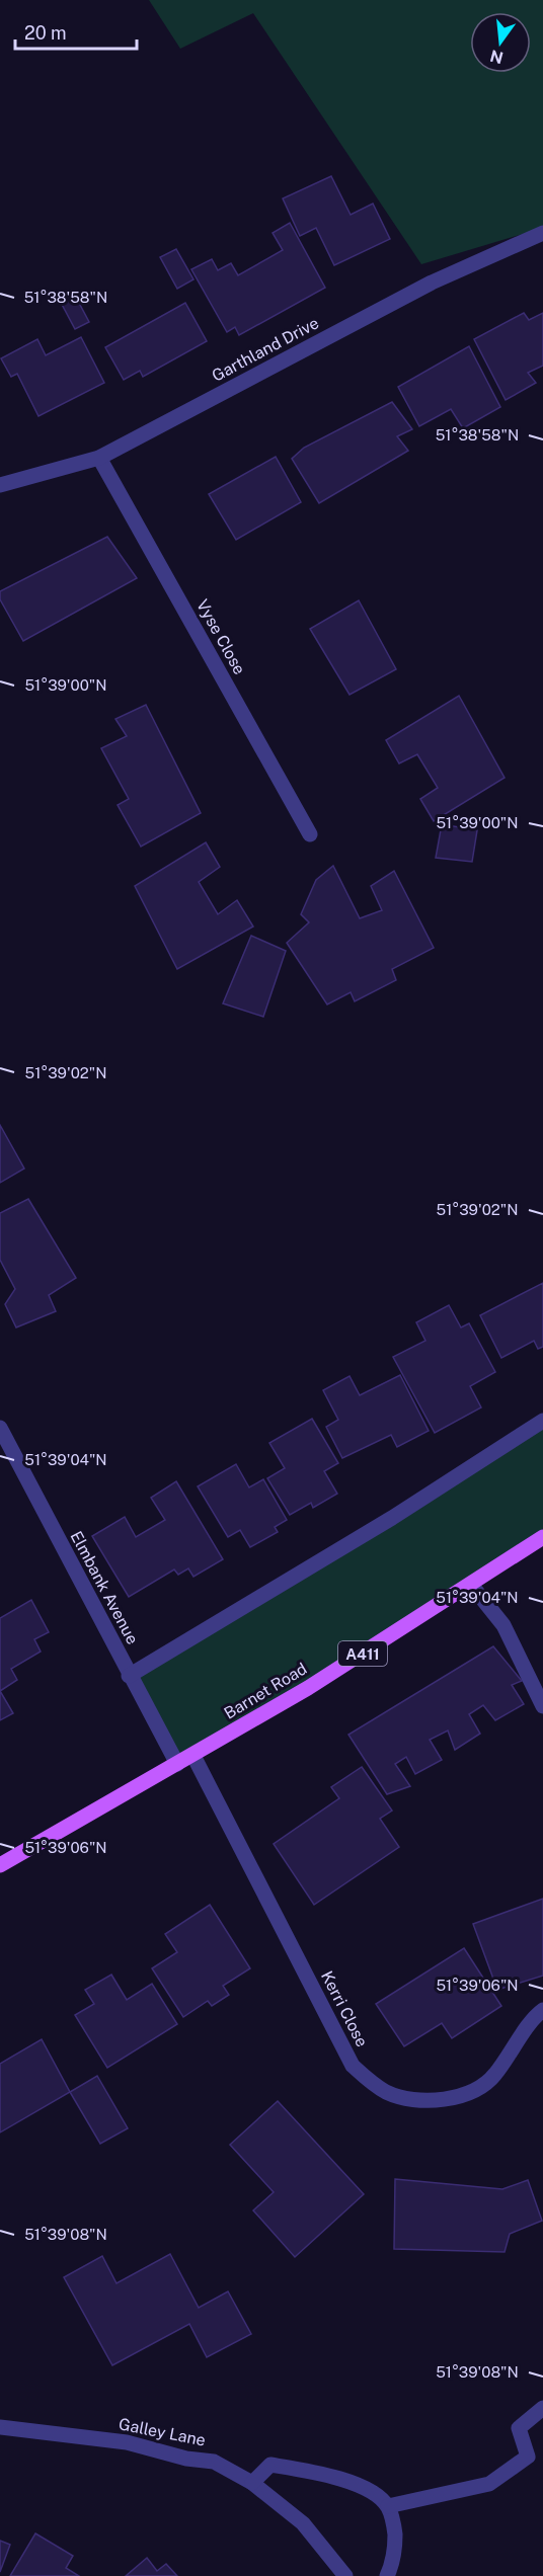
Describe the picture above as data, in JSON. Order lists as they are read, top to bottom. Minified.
{"streets":{"main road":["A411","Barnet Road"],"street":["Garthland Drive","Vyse Close","Elmbank Avenue","Kerri Close","Galley Lane"]},"crossings":[["Garthland Drive","Vyse Close"],["Elmbank Avenue","Barnet Road"],["Barnet Road","Kerri Close"]],"scale_bar":"20 m","north":"bottom","coordinates":["51°38'58\"N","51°39'00\"N","51°39'02\"N","51°39'04\"N","51°39'06\"N","51°39'08\"N"]}
